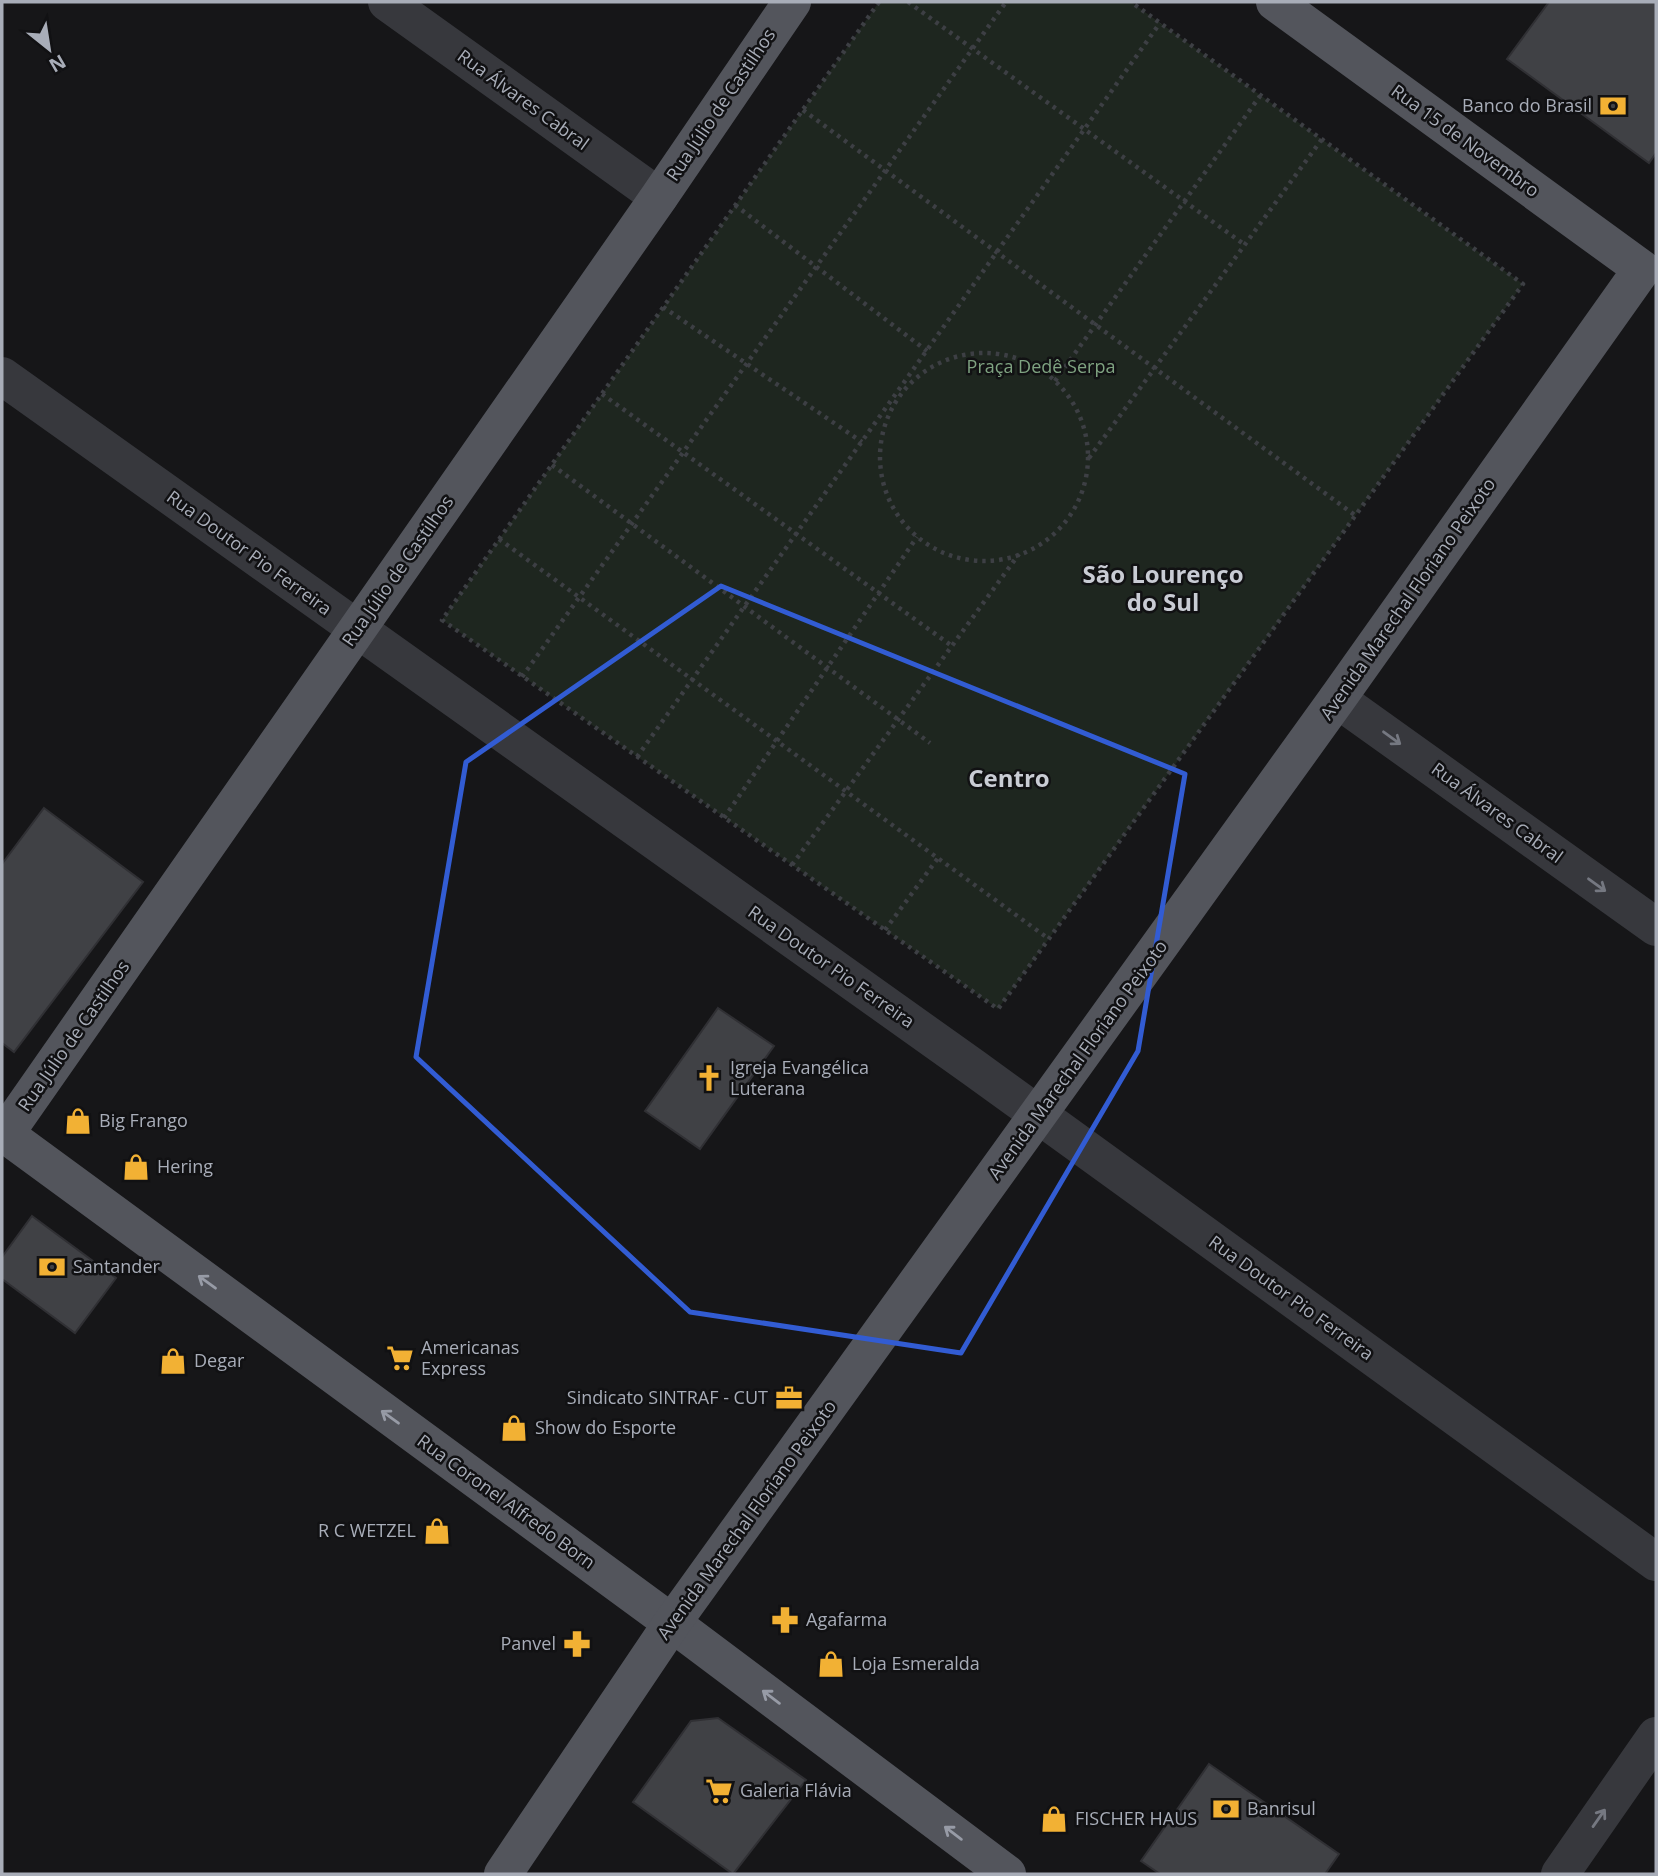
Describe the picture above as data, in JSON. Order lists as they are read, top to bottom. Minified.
{"streets":{"main road":["Rua Júlio de Castilhos","Rua 15 de Novembro","Avenida Marechal Floriano Peixoto","Rua Coronel Alfredo Born"],"street":["Rua Álvares Cabral","Rua Doutor Pio Ferreira"]},"crossings":[["Rua Álvares Cabral","Rua Júlio de Castilhos"],["Rua Álvares Cabral","Avenida Marechal Floriano Peixoto"],["Rua Júlio de Castilhos","Rua Doutor Pio Ferreira"],["Rua Júlio de Castilhos","Rua Coronel Alfredo Born"],["Rua 15 de Novembro","Avenida Marechal Floriano Peixoto"],["Rua Doutor Pio Ferreira","Avenida Marechal Floriano Peixoto"],["Avenida Marechal Floriano Peixoto","Rua Coronel Alfredo Born"]],"one_way":["Rua Álvares Cabral","Rua Coronel Alfredo Born"],"districts":["São Lourenço do Sul","Centro"],"parks":["Praça Dedê Serpa"],"places":{"bank":["Banco do Brasil","Santander","Banrisul"],"church":["Igreja Evangélica Luterana"],"shop":["Big Frango","Hering","Degar","Show do Esporte","R C WETZEL","Loja Esmeralda","FISCHER HAUS"],"supermarket":["Americanas Express","Galeria Flávia"],"office":["Sindicato SINTRAF - CUT"],"pharmacy":["Agafarma","Panvel"]},"north":"bottom right"}
